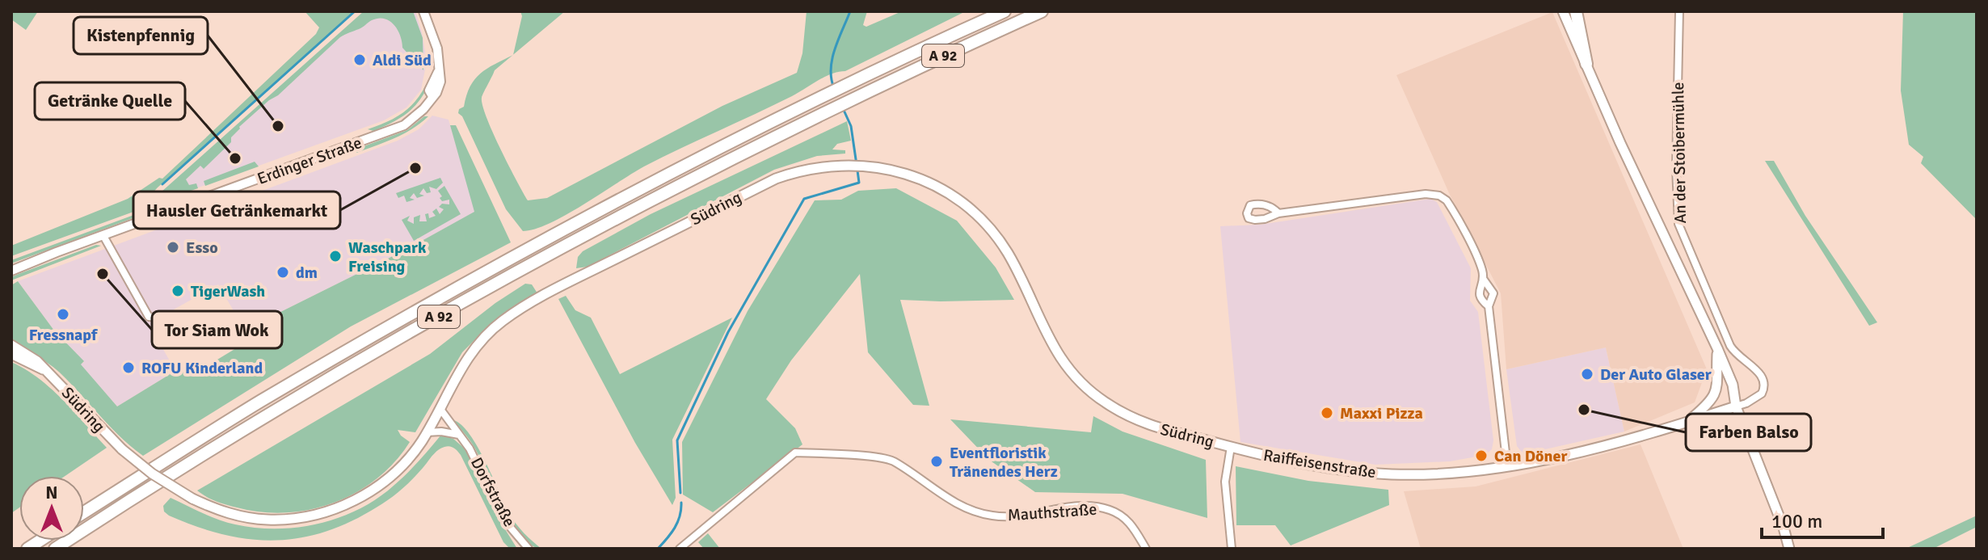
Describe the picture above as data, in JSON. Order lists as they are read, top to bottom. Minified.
{"streets":{"highway":["A 92"],"main road":["Südring","Raiffeisenstraße"],"street":["An der Stoibermühle","Erdinger Straße","Dorfstraße","Mauthstraße"]},"crossings":[["An der Stoibermühle","Raiffeisenstraße"],["Südring","Raiffeisenstraße"],["Südring","Dorfstraße"]],"places":["Aldi Süd","Kistenpfennig","Getränke Quelle","Hausler Getränkemarkt","Esso","Waschpark Freising","dm","Tor Siam Wok","TigerWash","Fressnapf","ROFU Kinderland","Der Auto Glaser","Farben Balso","Maxxi Pizza","Can Döner","Eventfloristik Tränendes Herz"],"scale_bar":"100 m","north":"top"}
